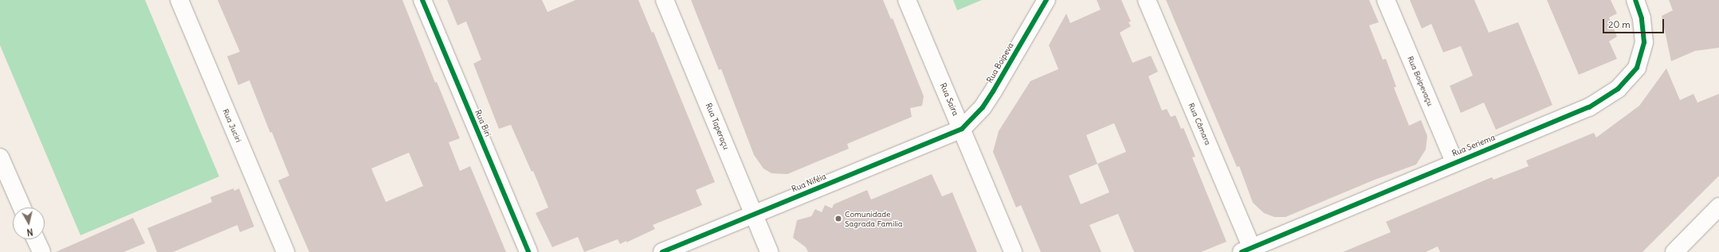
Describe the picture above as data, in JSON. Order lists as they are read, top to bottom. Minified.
{"streets":{"street":["Rua Boipeva","Rua Boipevaçu","Rua Saira","Rua Biri","Rua Câmara","Rua Juciri","Rua Taperaçu","Rua Seriema","Rua Niféia"]},"crossings":[["Rua Boipeva","Rua Saira"],["Rua Boipeva","Rua Niféia"],["Rua Boipevaçu","Rua Seriema"],["Rua Saira","Rua Niféia"],["Rua Câmara","Rua Seriema"],["Rua Taperaçu","Rua Niféia"]],"places":["Comunidade Sagrada Família"],"scale_bar":"20 m","north":"bottom"}
